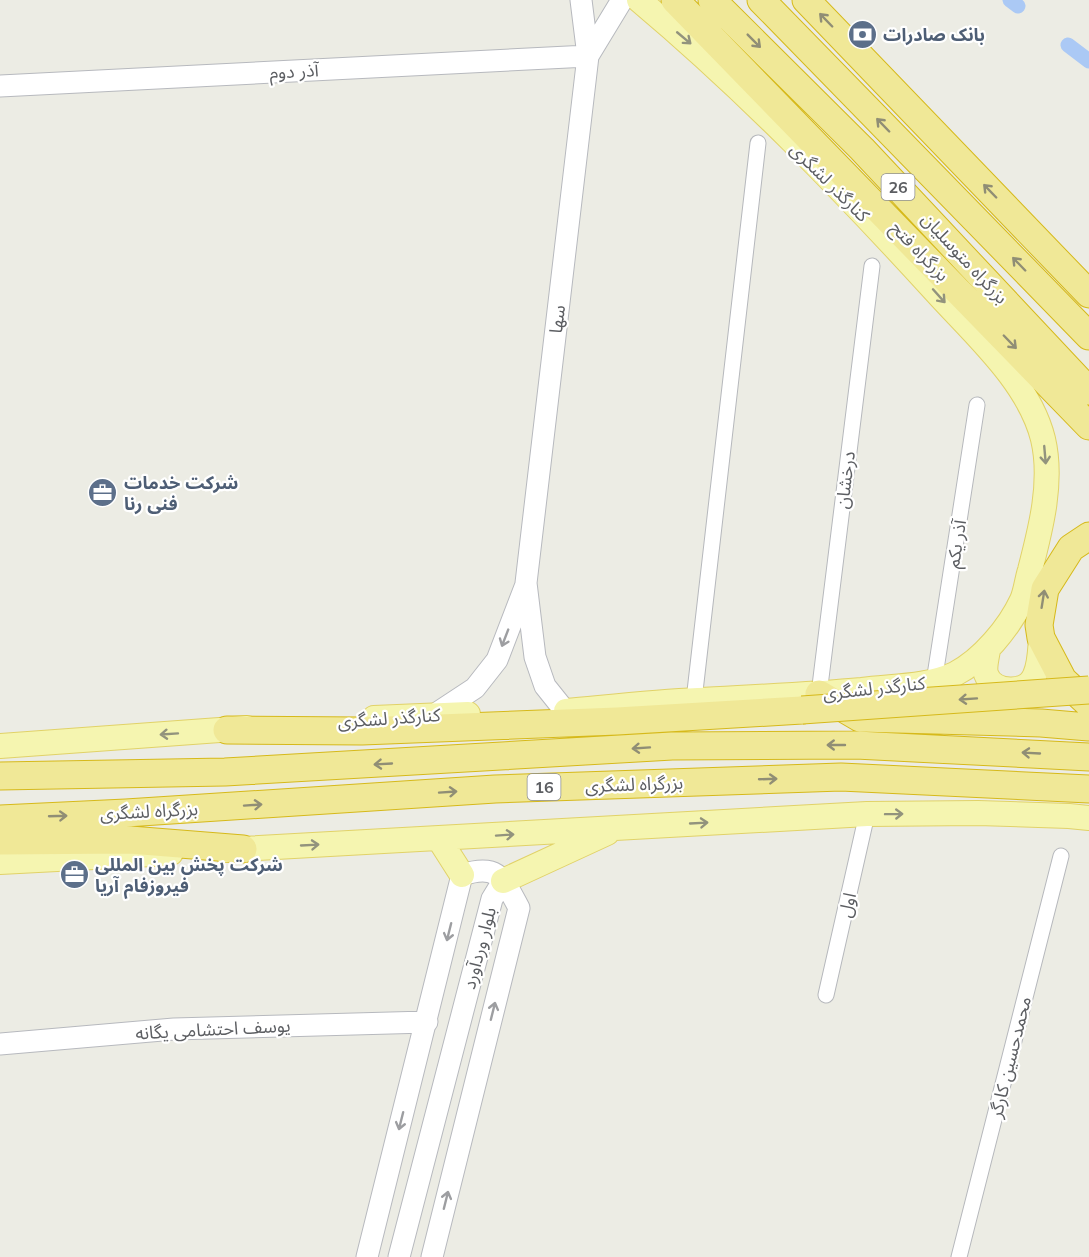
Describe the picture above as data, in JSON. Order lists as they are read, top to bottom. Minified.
{"streets":{"highway":["26","بزرگراه فتح","بزرگراه متوسلیان","بزرگراه لشگری","16"],"main road":["آذر دوم","کنارگذر لشگری","سها","بلوار وردآورد","یوسف احتشامی یگانه"],"street":["درخشان","آذر یکم","اول","محمدحسین کارگر"]},"crossings":[["آذر دوم","سها"],["کنارگذر لشگری","درخشان"],["کنارگذر لشگری","آذر یکم"],["بلوار وردآورد","یوسف احتشامی یگانه"]],"places":{"bank":["بانک صادرات"],"office":["شرکت خدمات فنی رنا","شرکت پخش بین المللی فیروزفام آریا"]}}
